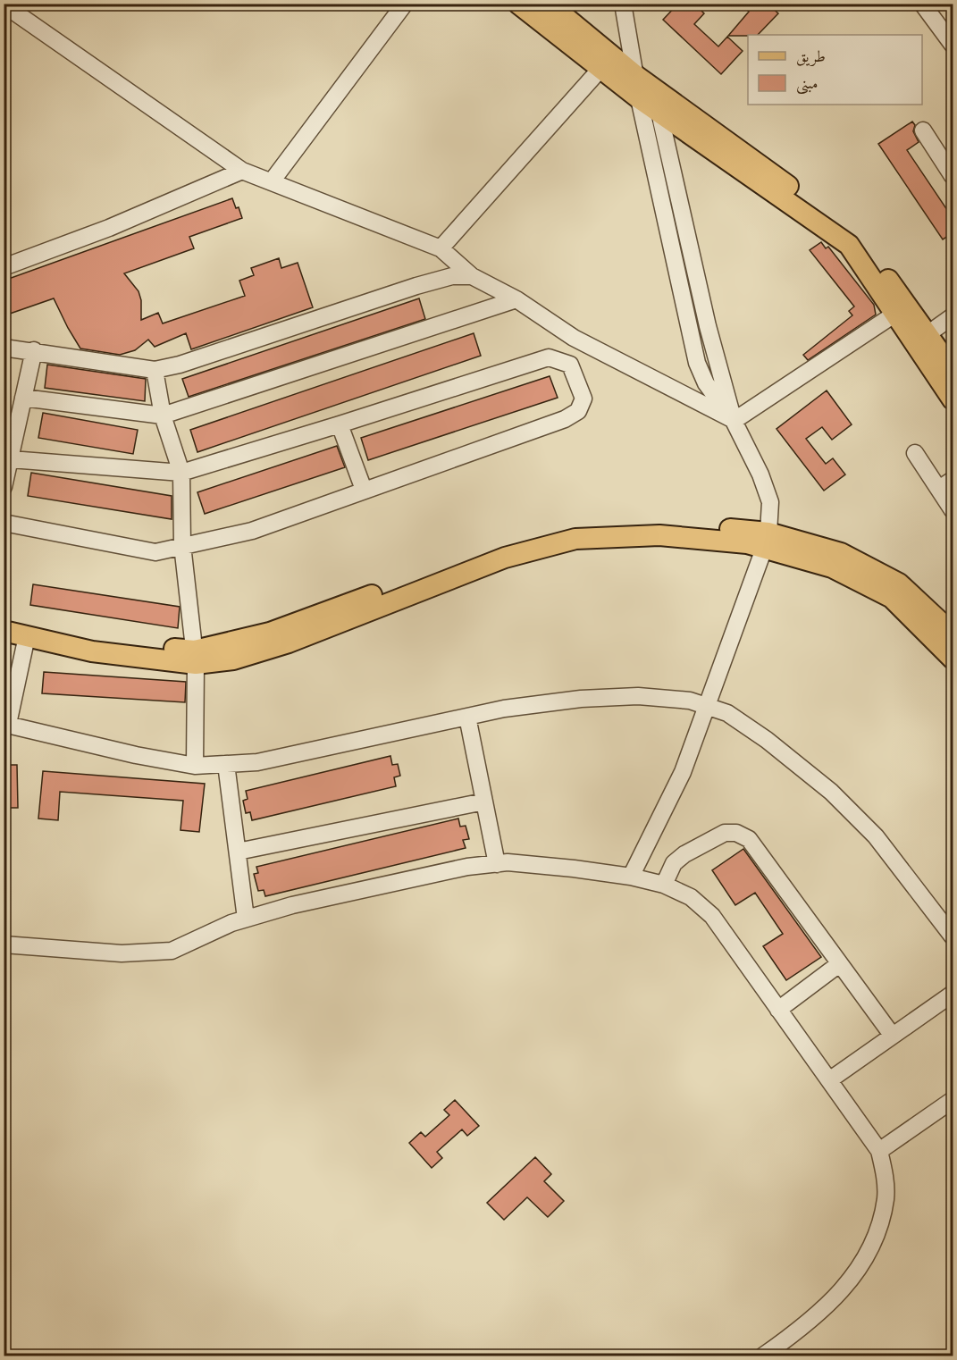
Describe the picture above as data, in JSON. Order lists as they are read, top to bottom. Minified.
{"legend":["طريق","مبنى"]}
